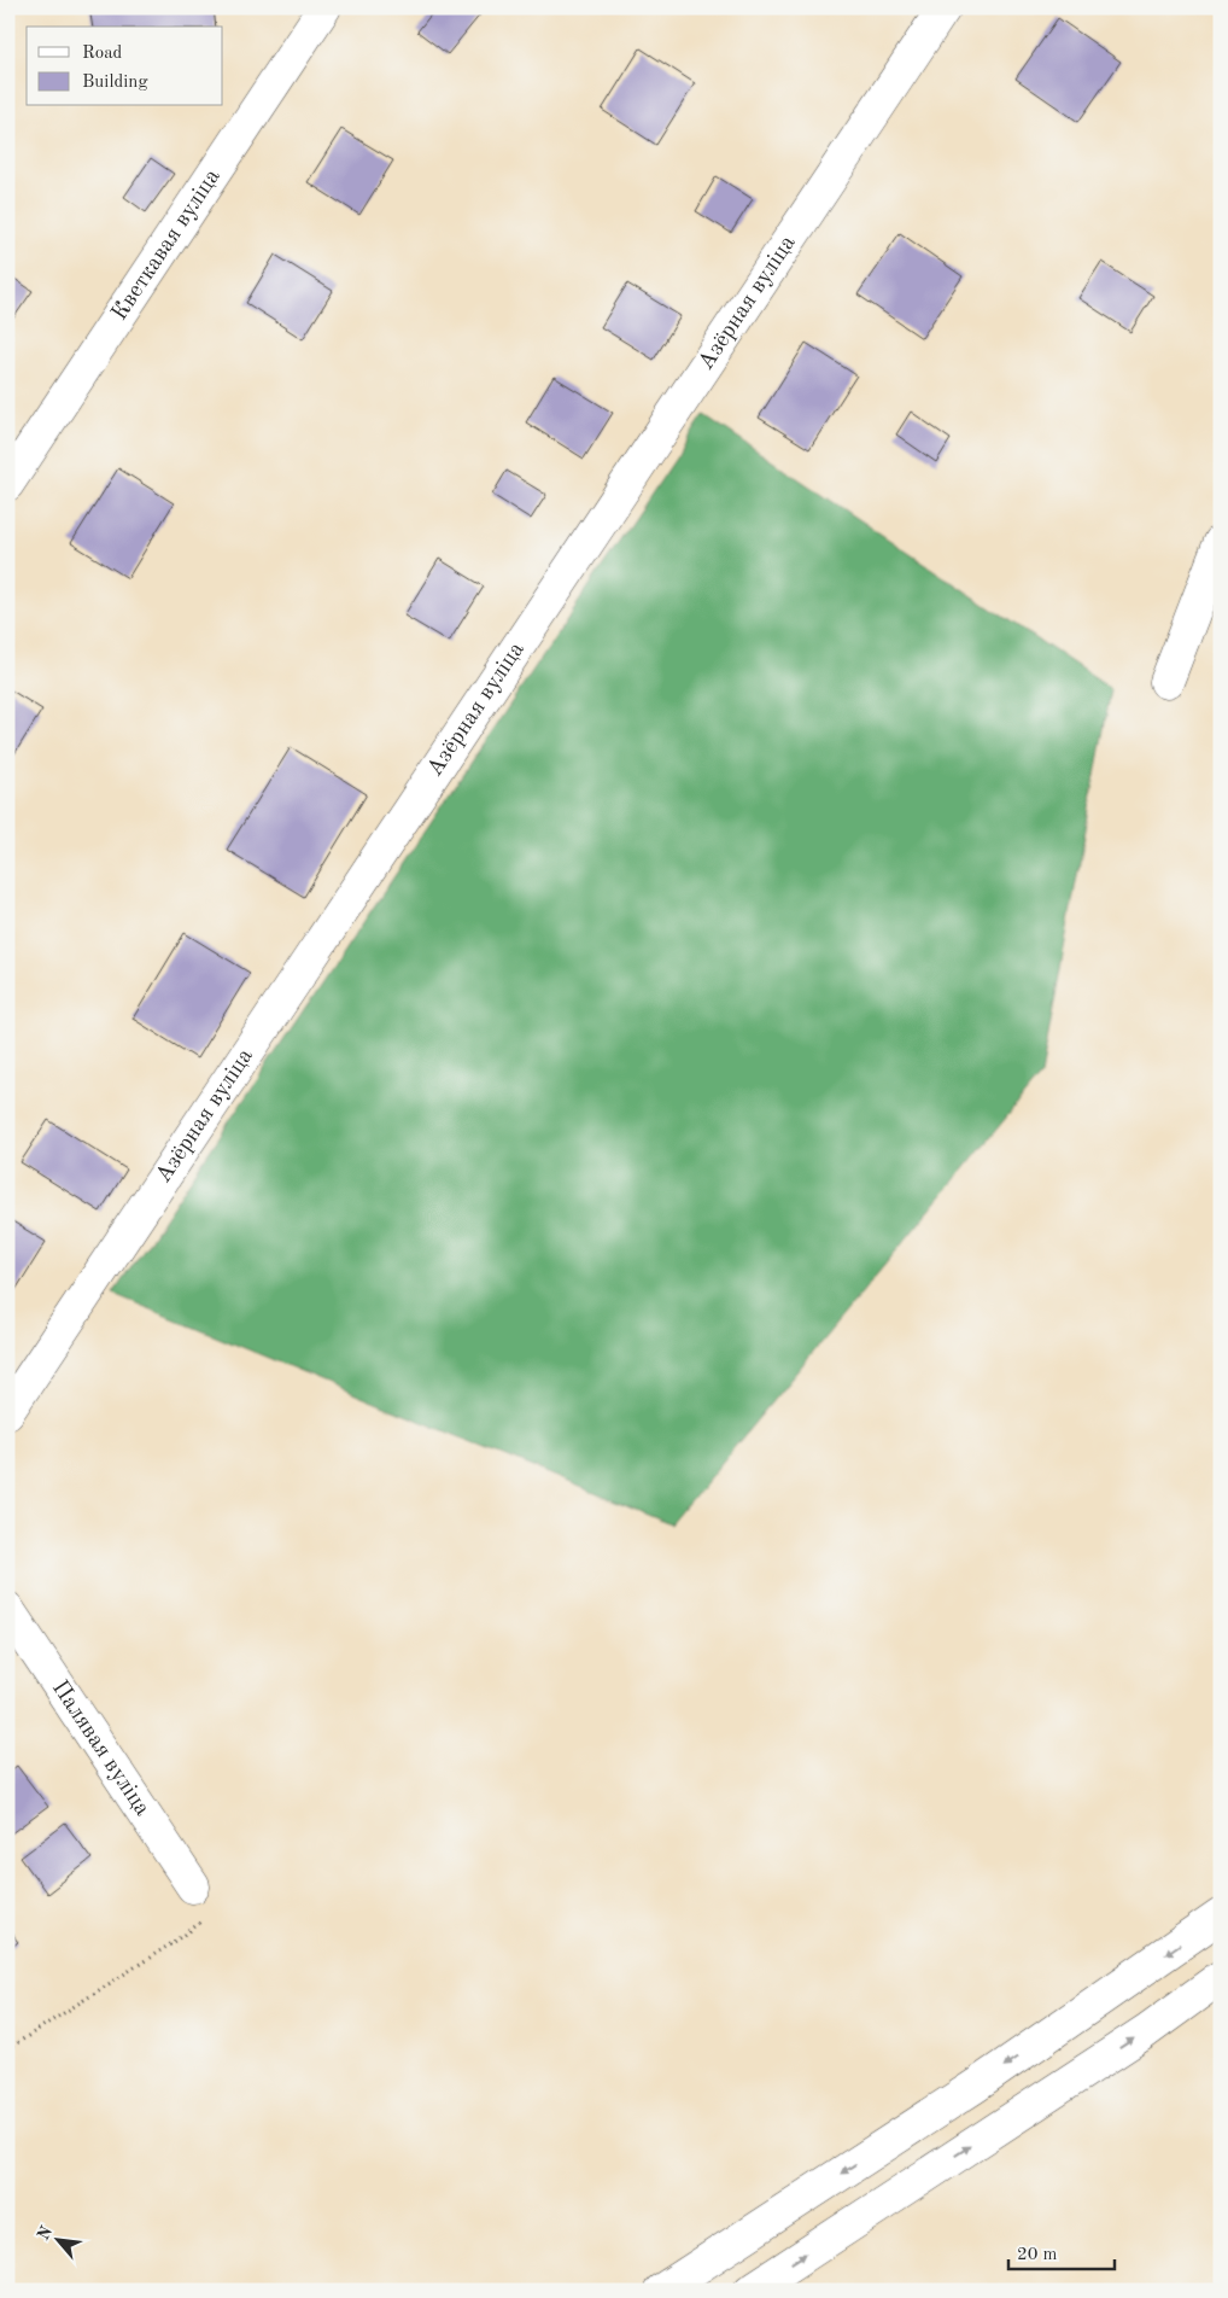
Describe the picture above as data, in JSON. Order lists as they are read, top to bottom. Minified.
{"streets":{"main road":["Кветкавая вуліца","Азёрная вуліца","Палявая вуліца"]},"legend":["Road","Building"],"scale_bar":"20 m","north":"top left"}
